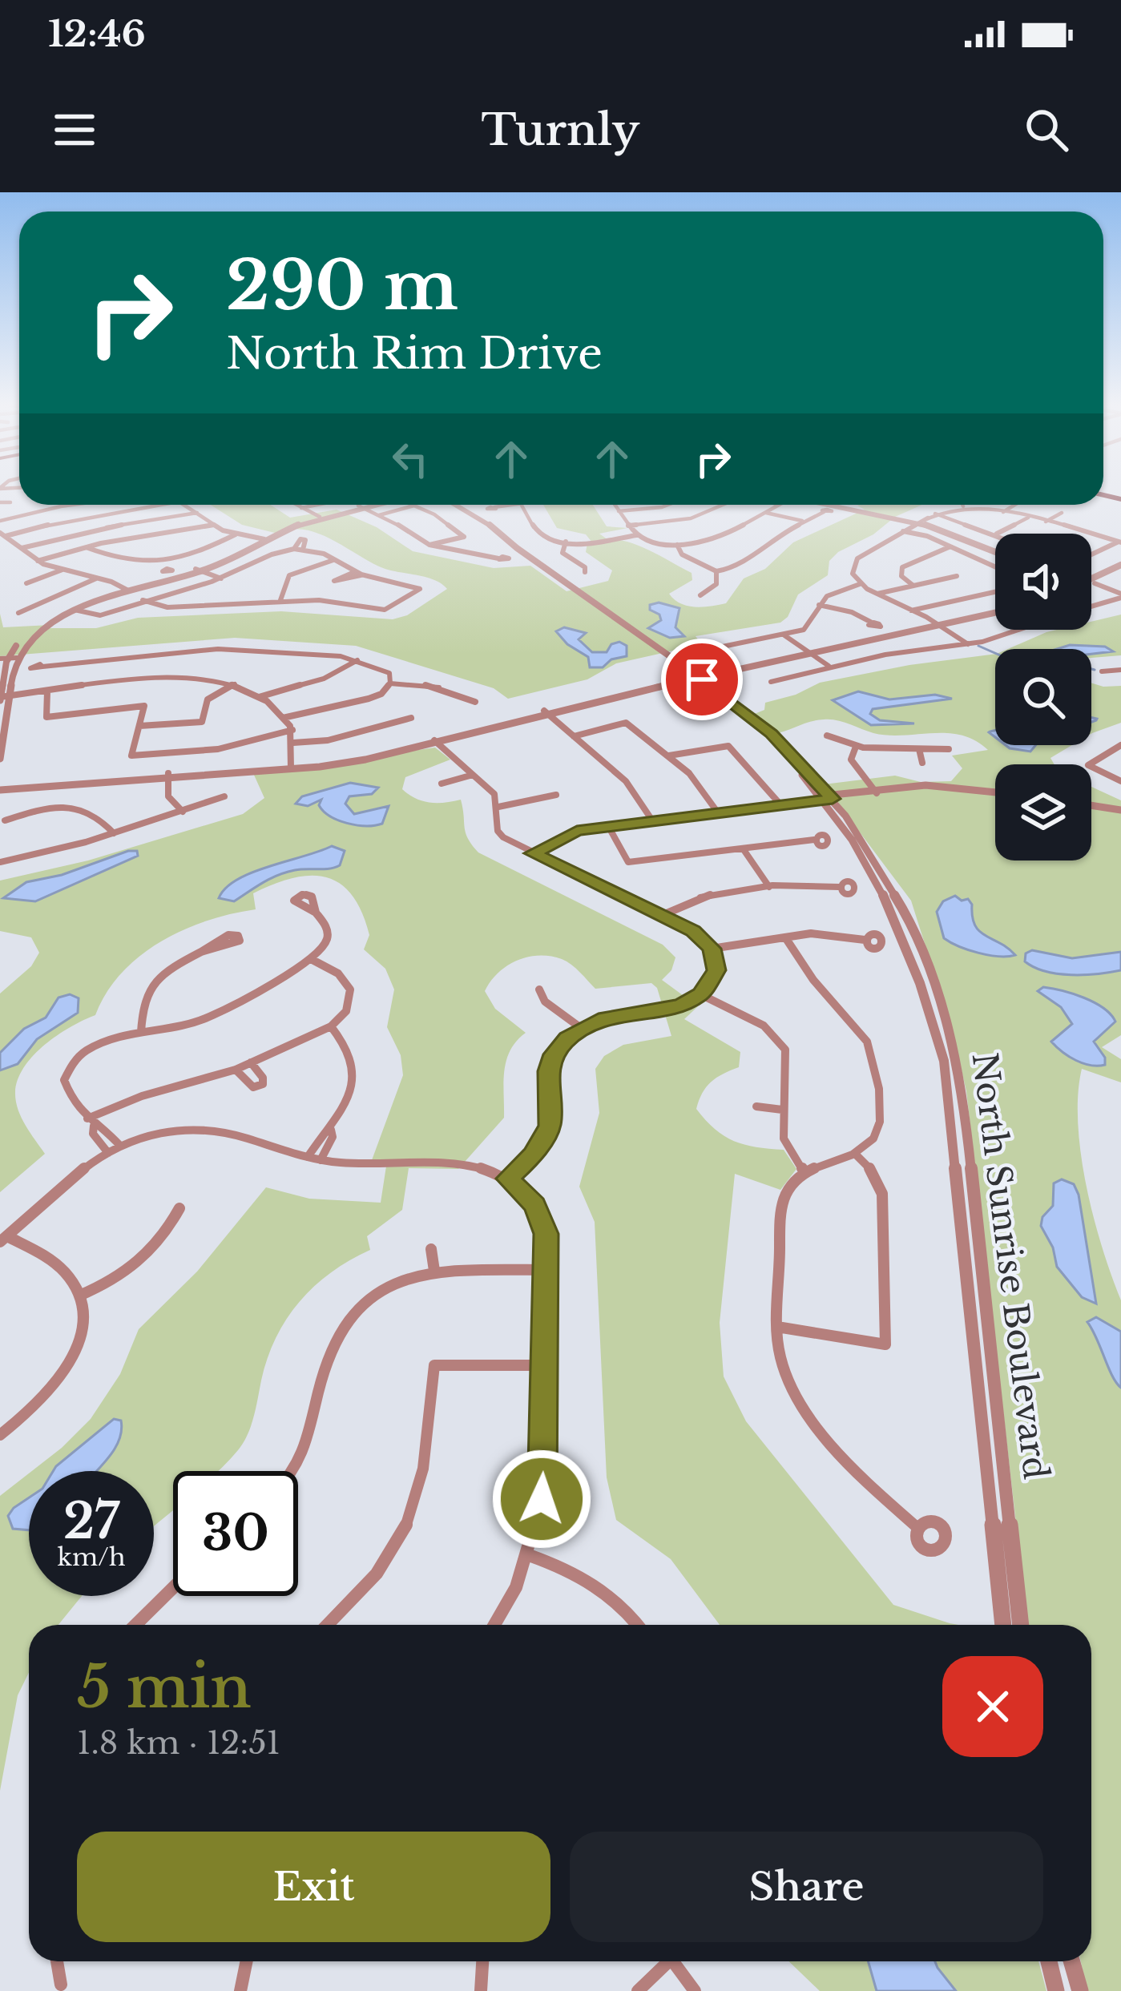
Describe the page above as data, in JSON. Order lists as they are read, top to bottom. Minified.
{"streets":{"street":["North Sunrise Boulevard"]},"page":{"status":"12:46","header":"Turnly","turn":["290 m","North Rim Drive"],"speed":"27 km/h","limit":"30","heading":["5 min","1.8 km · 12:51"],"buttons":["Exit","Share"]}}
